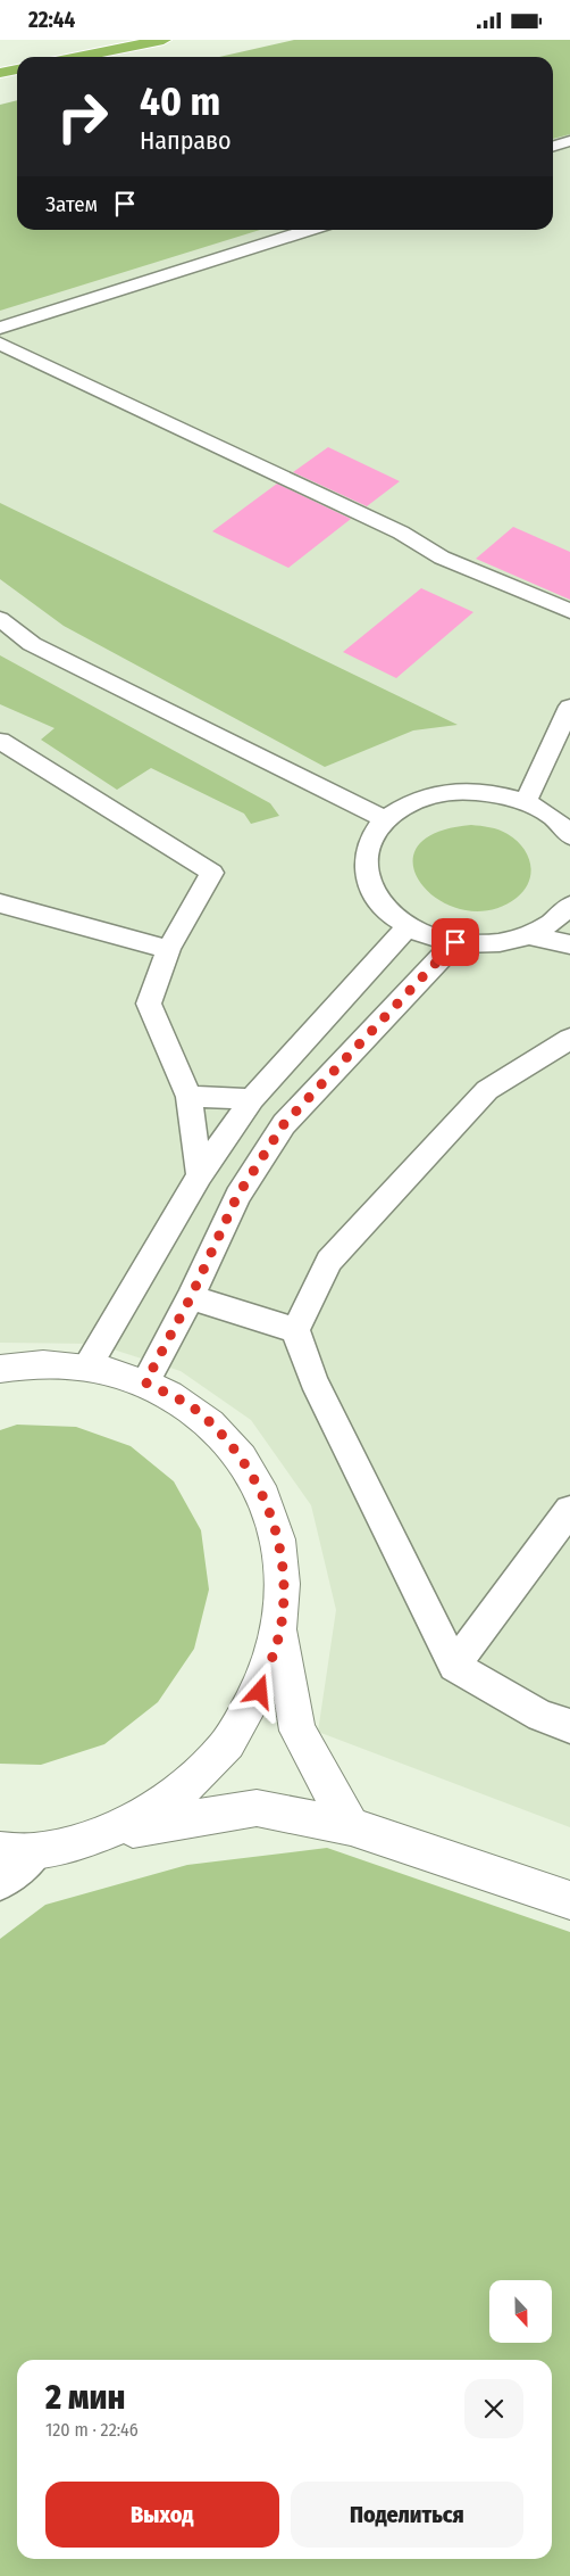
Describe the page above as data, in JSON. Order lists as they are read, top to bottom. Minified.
{"north":"bottom","page":{"status":"22:44","turn":["40 m","Направо"],"then":"Затем","heading":["2 мин","120 m · 22:46"],"buttons":["Выход","Поделиться"]}}
